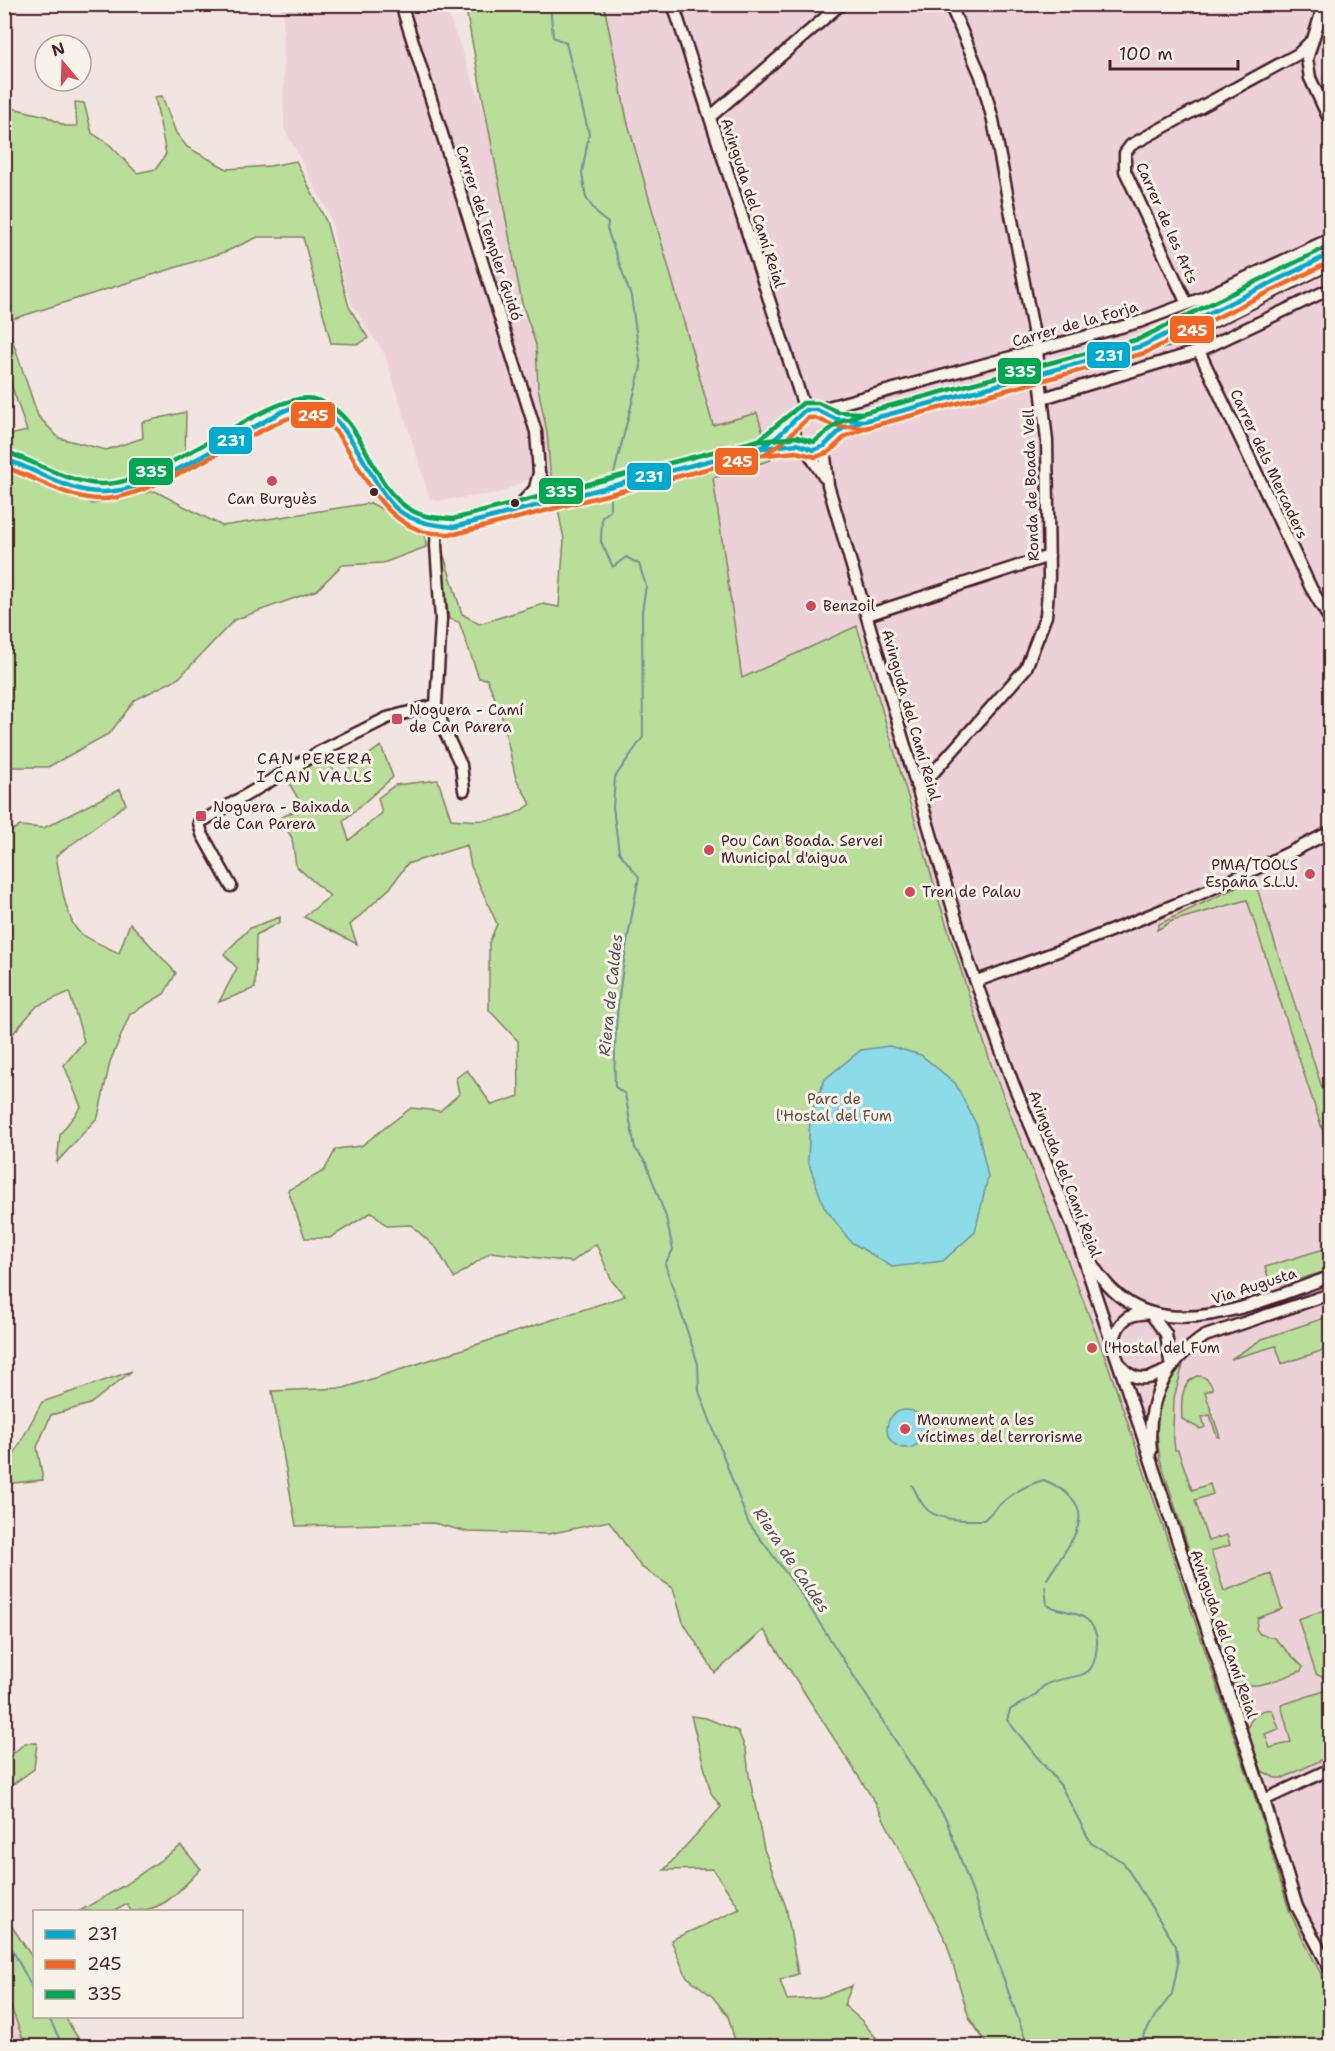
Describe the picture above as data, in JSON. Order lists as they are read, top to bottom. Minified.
{"streets":{"street":["Avinguda del Camí Reial","Carrer de les Arts","Carrer del Templer Guidó","Carrer de la Forja","Carrer dels Mercaders","Ronda de Boada Vell","Via Augusta"]},"crossings":[["Avinguda del Camí Reial","Carrer de la Forja"],["Avinguda del Camí Reial","Ronda de Boada Vell"],["Avinguda del Camí Reial","Via Augusta"],["Carrer de les Arts","Carrer de la Forja"],["Carrer de la Forja","Ronda de Boada Vell"]],"districts":["CAN PERERA I CAN VALLS"],"water":["Riera de Caldes"],"parks":["Parc de l'Hostal del Fum"],"places":{"other":["Can Burguès","Benzoil","Pou Can Boada. Servei Municipal d'aigua","PMA/TOOLS España S.L.U.","Tren de Palau","l'Hostal del Fum","Monument a les víctimes del terrorisme"],"transit":["Noguera - Camí de Can Parera","Noguera - Baixada de Can Parera"]},"lines":["transit line 335","transit line 231","transit line 245"],"legend":["231","245","335"],"scale_bar":"100 m","north":"top"}
